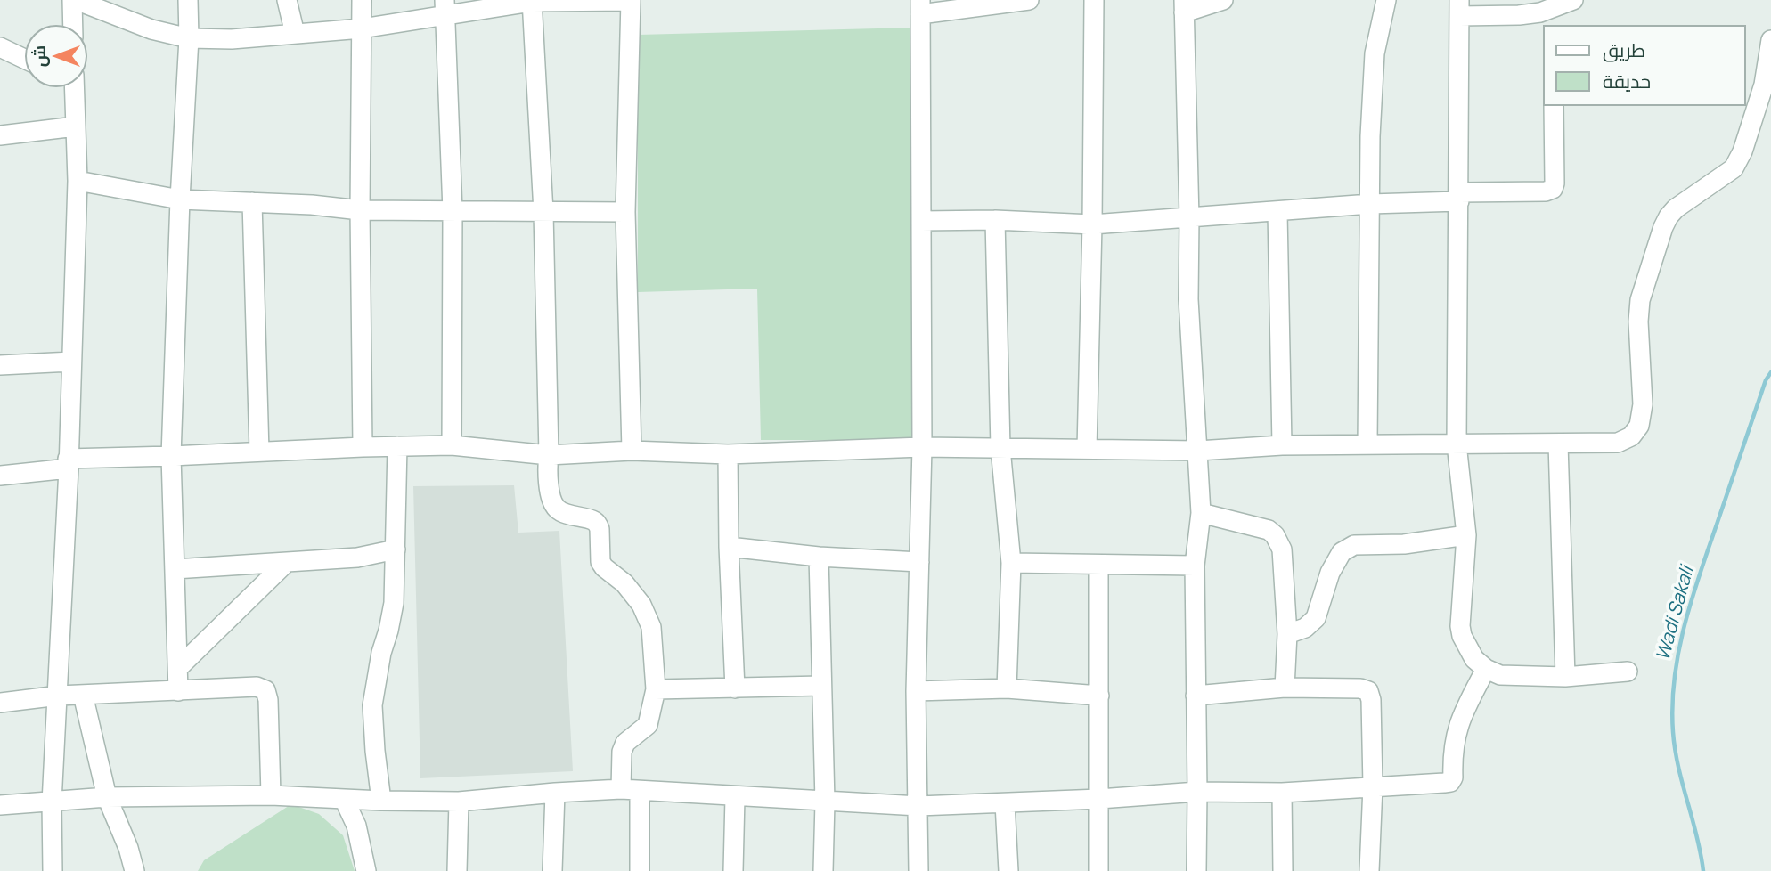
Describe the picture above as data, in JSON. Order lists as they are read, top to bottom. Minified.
{"water":["Wadi Sakali"],"legend":["طريق","حديقة"],"north":"left"}
